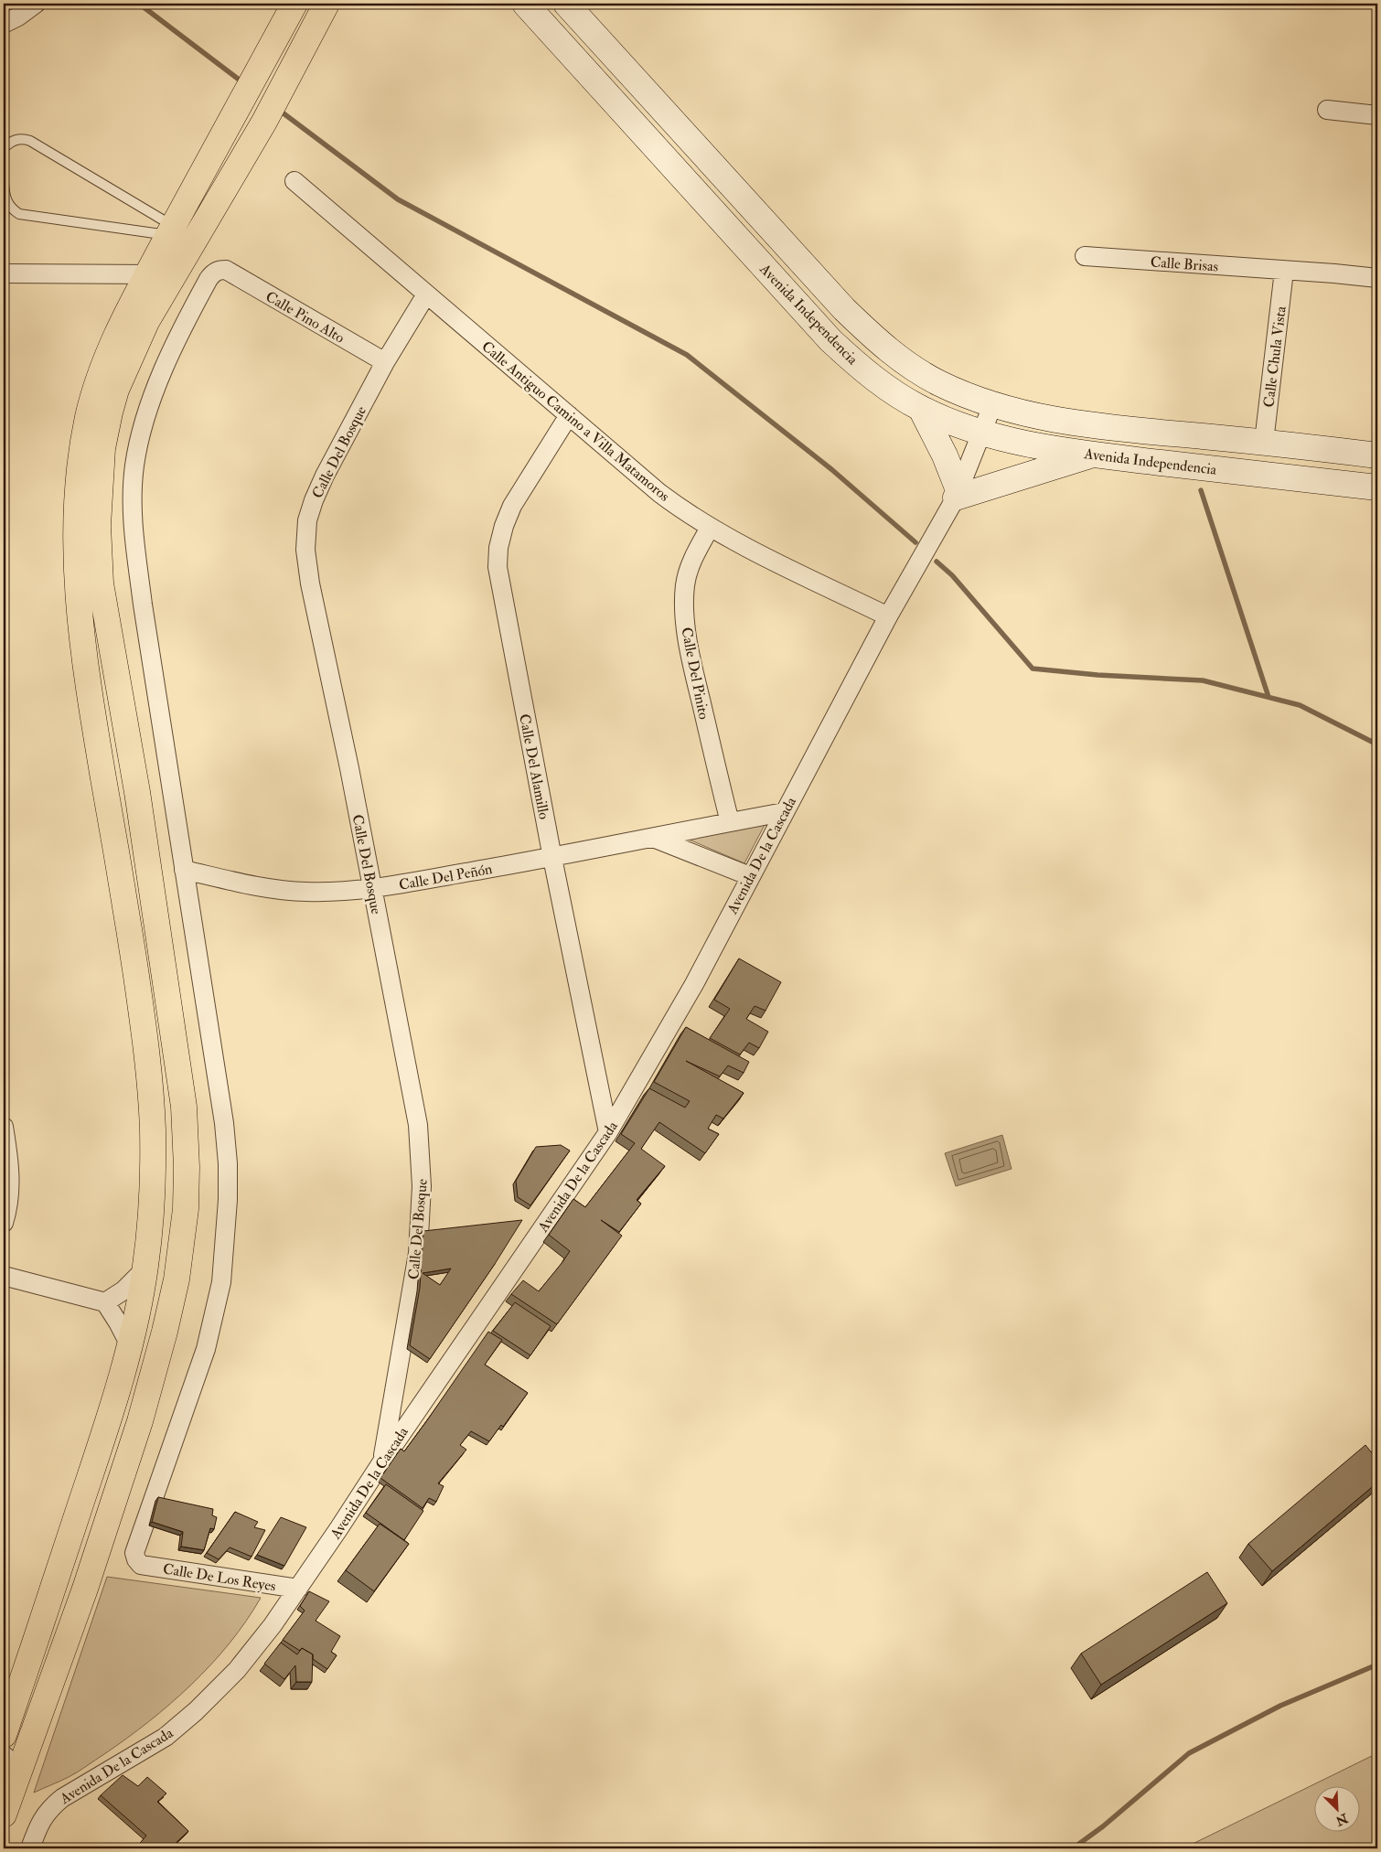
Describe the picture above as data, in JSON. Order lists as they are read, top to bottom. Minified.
{"streets":{"main road":["Avenida Independencia"],"street":["Calle Brisas","Calle Pino Alto","Calle Chula Vista","Calle Antiguo Camino a Villa Matamoros","Calle Del Bosque","Calle Del Pinito","Calle Del Alamillo","Avenida De la Cascada","Calle Del Peñón","Calle De Los Reyes"]},"crossings":[["Calle Brisas","Calle Chula Vista"],["Avenida Independencia","Calle Chula Vista"],["Avenida Independencia","Avenida De la Cascada"],["Calle Pino Alto","Calle Del Bosque"],["Calle Pino Alto","Calle Del Peñón"],["Calle Pino Alto","Calle De Los Reyes"],["Calle Antiguo Camino a Villa Matamoros","Calle Del Bosque"],["Calle Antiguo Camino a Villa Matamoros","Calle Del Pinito"],["Calle Antiguo Camino a Villa Matamoros","Calle Del Alamillo"],["Calle Antiguo Camino a Villa Matamoros","Avenida De la Cascada"],["Calle Del Bosque","Avenida De la Cascada"],["Calle Del Bosque","Calle Del Peñón"],["Calle Del Pinito","Calle Del Peñón"],["Calle Del Alamillo","Avenida De la Cascada"],["Calle Del Alamillo","Calle Del Peñón"],["Avenida De la Cascada","Calle Del Peñón"],["Avenida De la Cascada","Calle De Los Reyes"],["Calle Del Peñón","Calle De Los Reyes"]],"north":"bottom right"}
